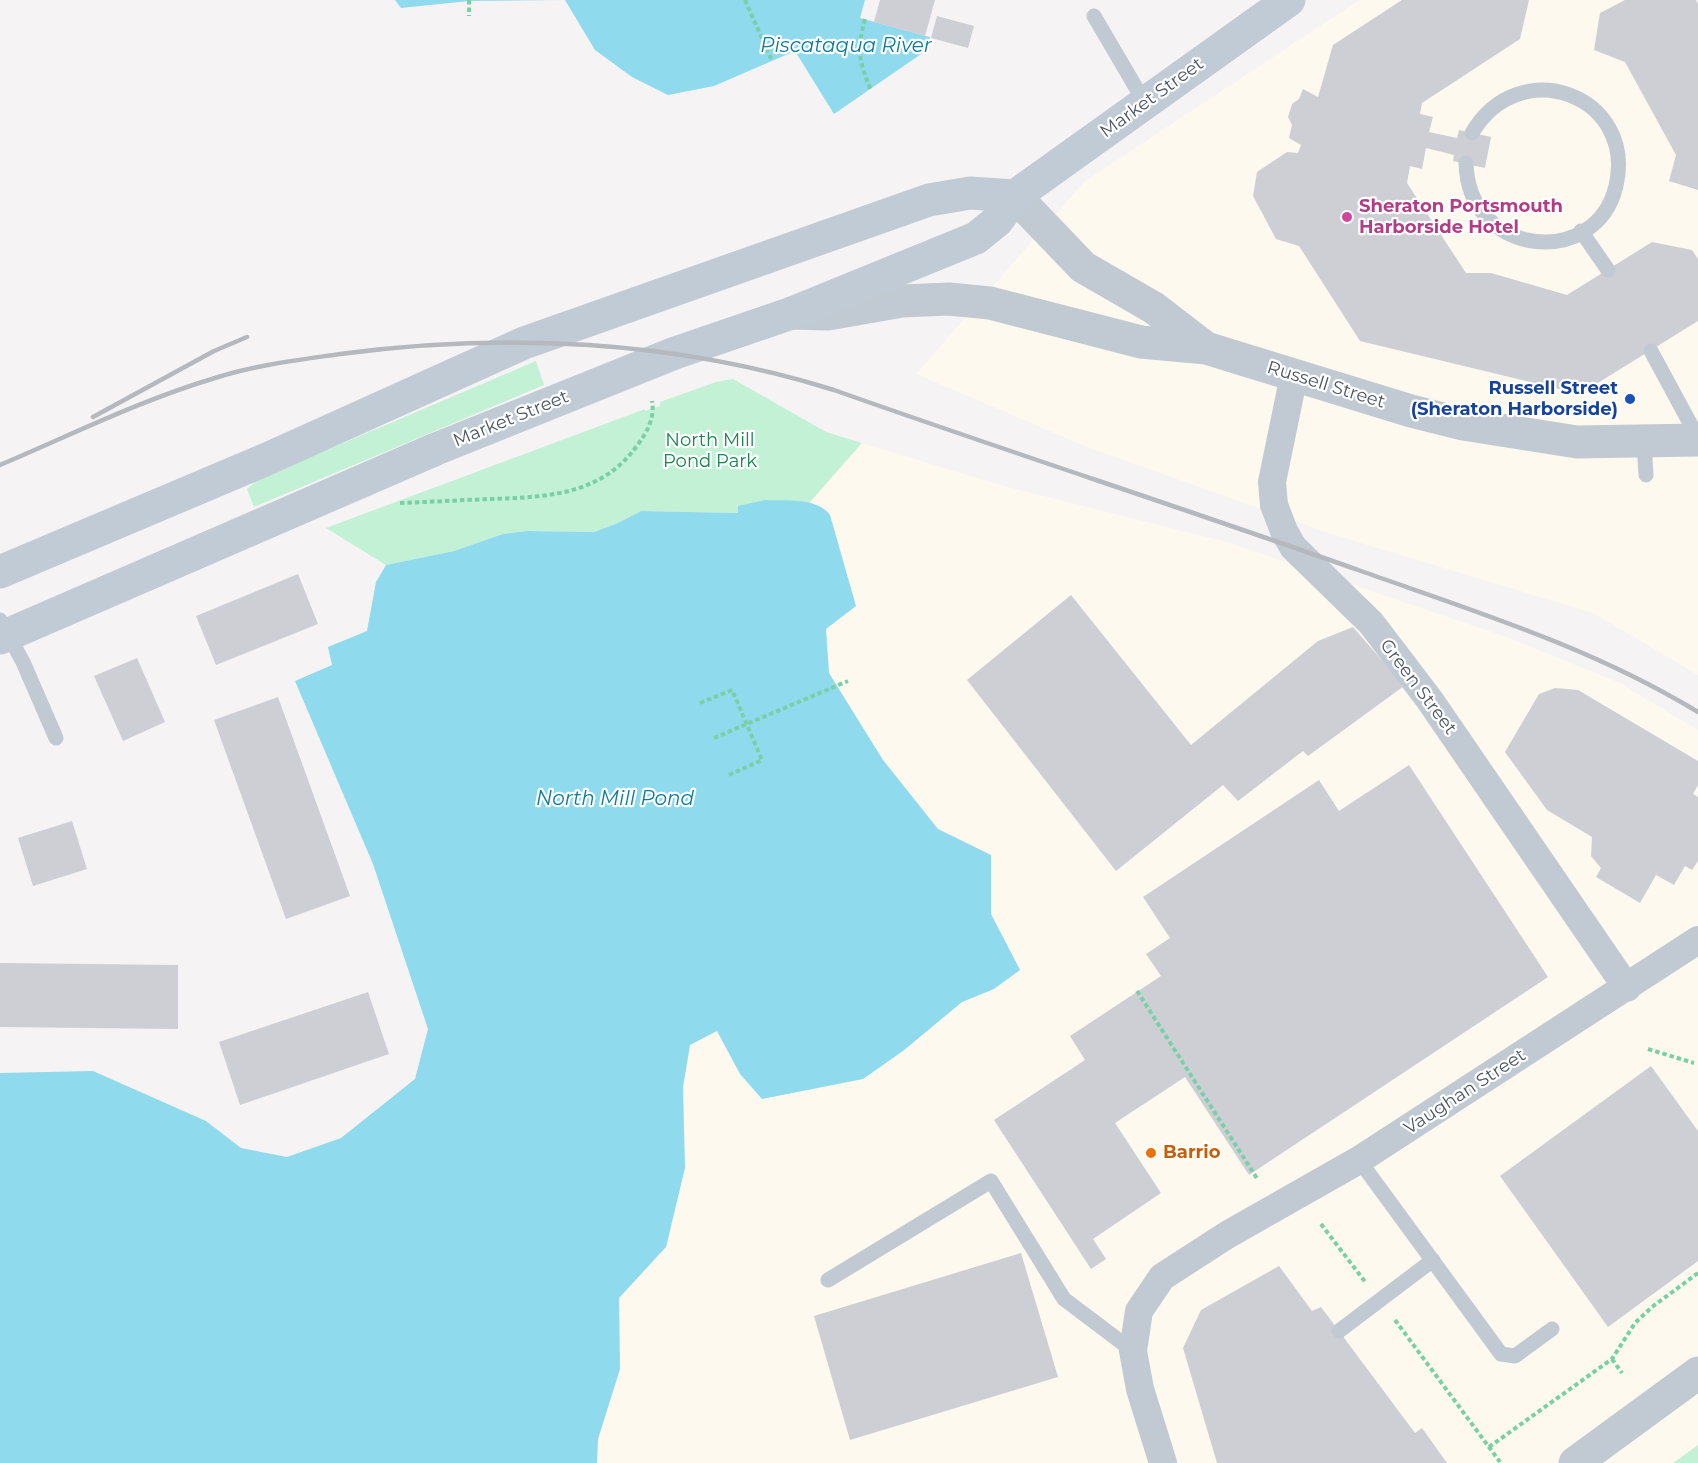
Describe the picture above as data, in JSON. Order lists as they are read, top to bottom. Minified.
{"streets":{"main road":["Market Street"],"street":["Russell Street","Green Street","Vaughan Street"]},"crossings":[["Russell Street","Green Street"],["Green Street","Vaughan Street"]],"water":["Piscataqua River","North Mill Pond"],"parks":["North Mill Pond Park"],"places":["Sheraton Portsmouth Harborside Hotel","Russell Street (Sheraton Harborside)","Barrio"]}
